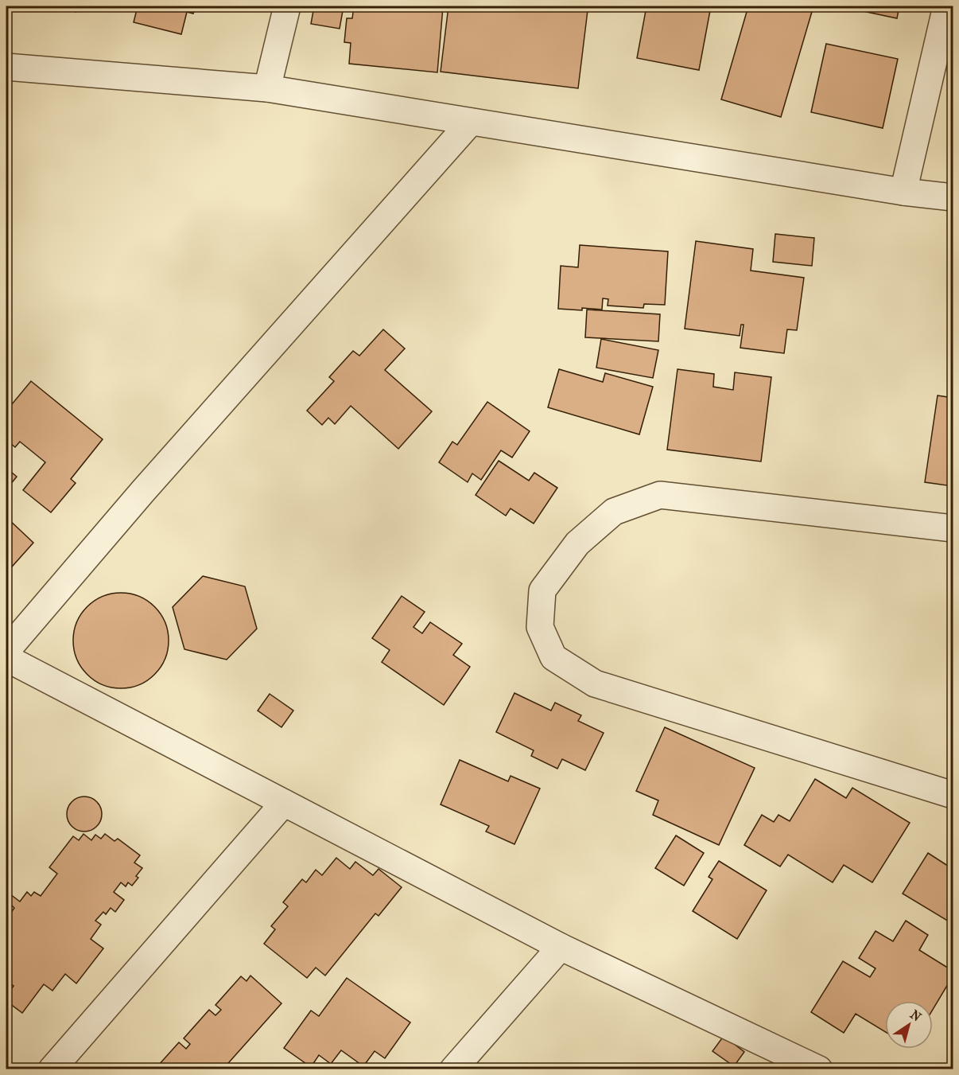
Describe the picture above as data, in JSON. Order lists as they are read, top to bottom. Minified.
{"north":"top right"}
